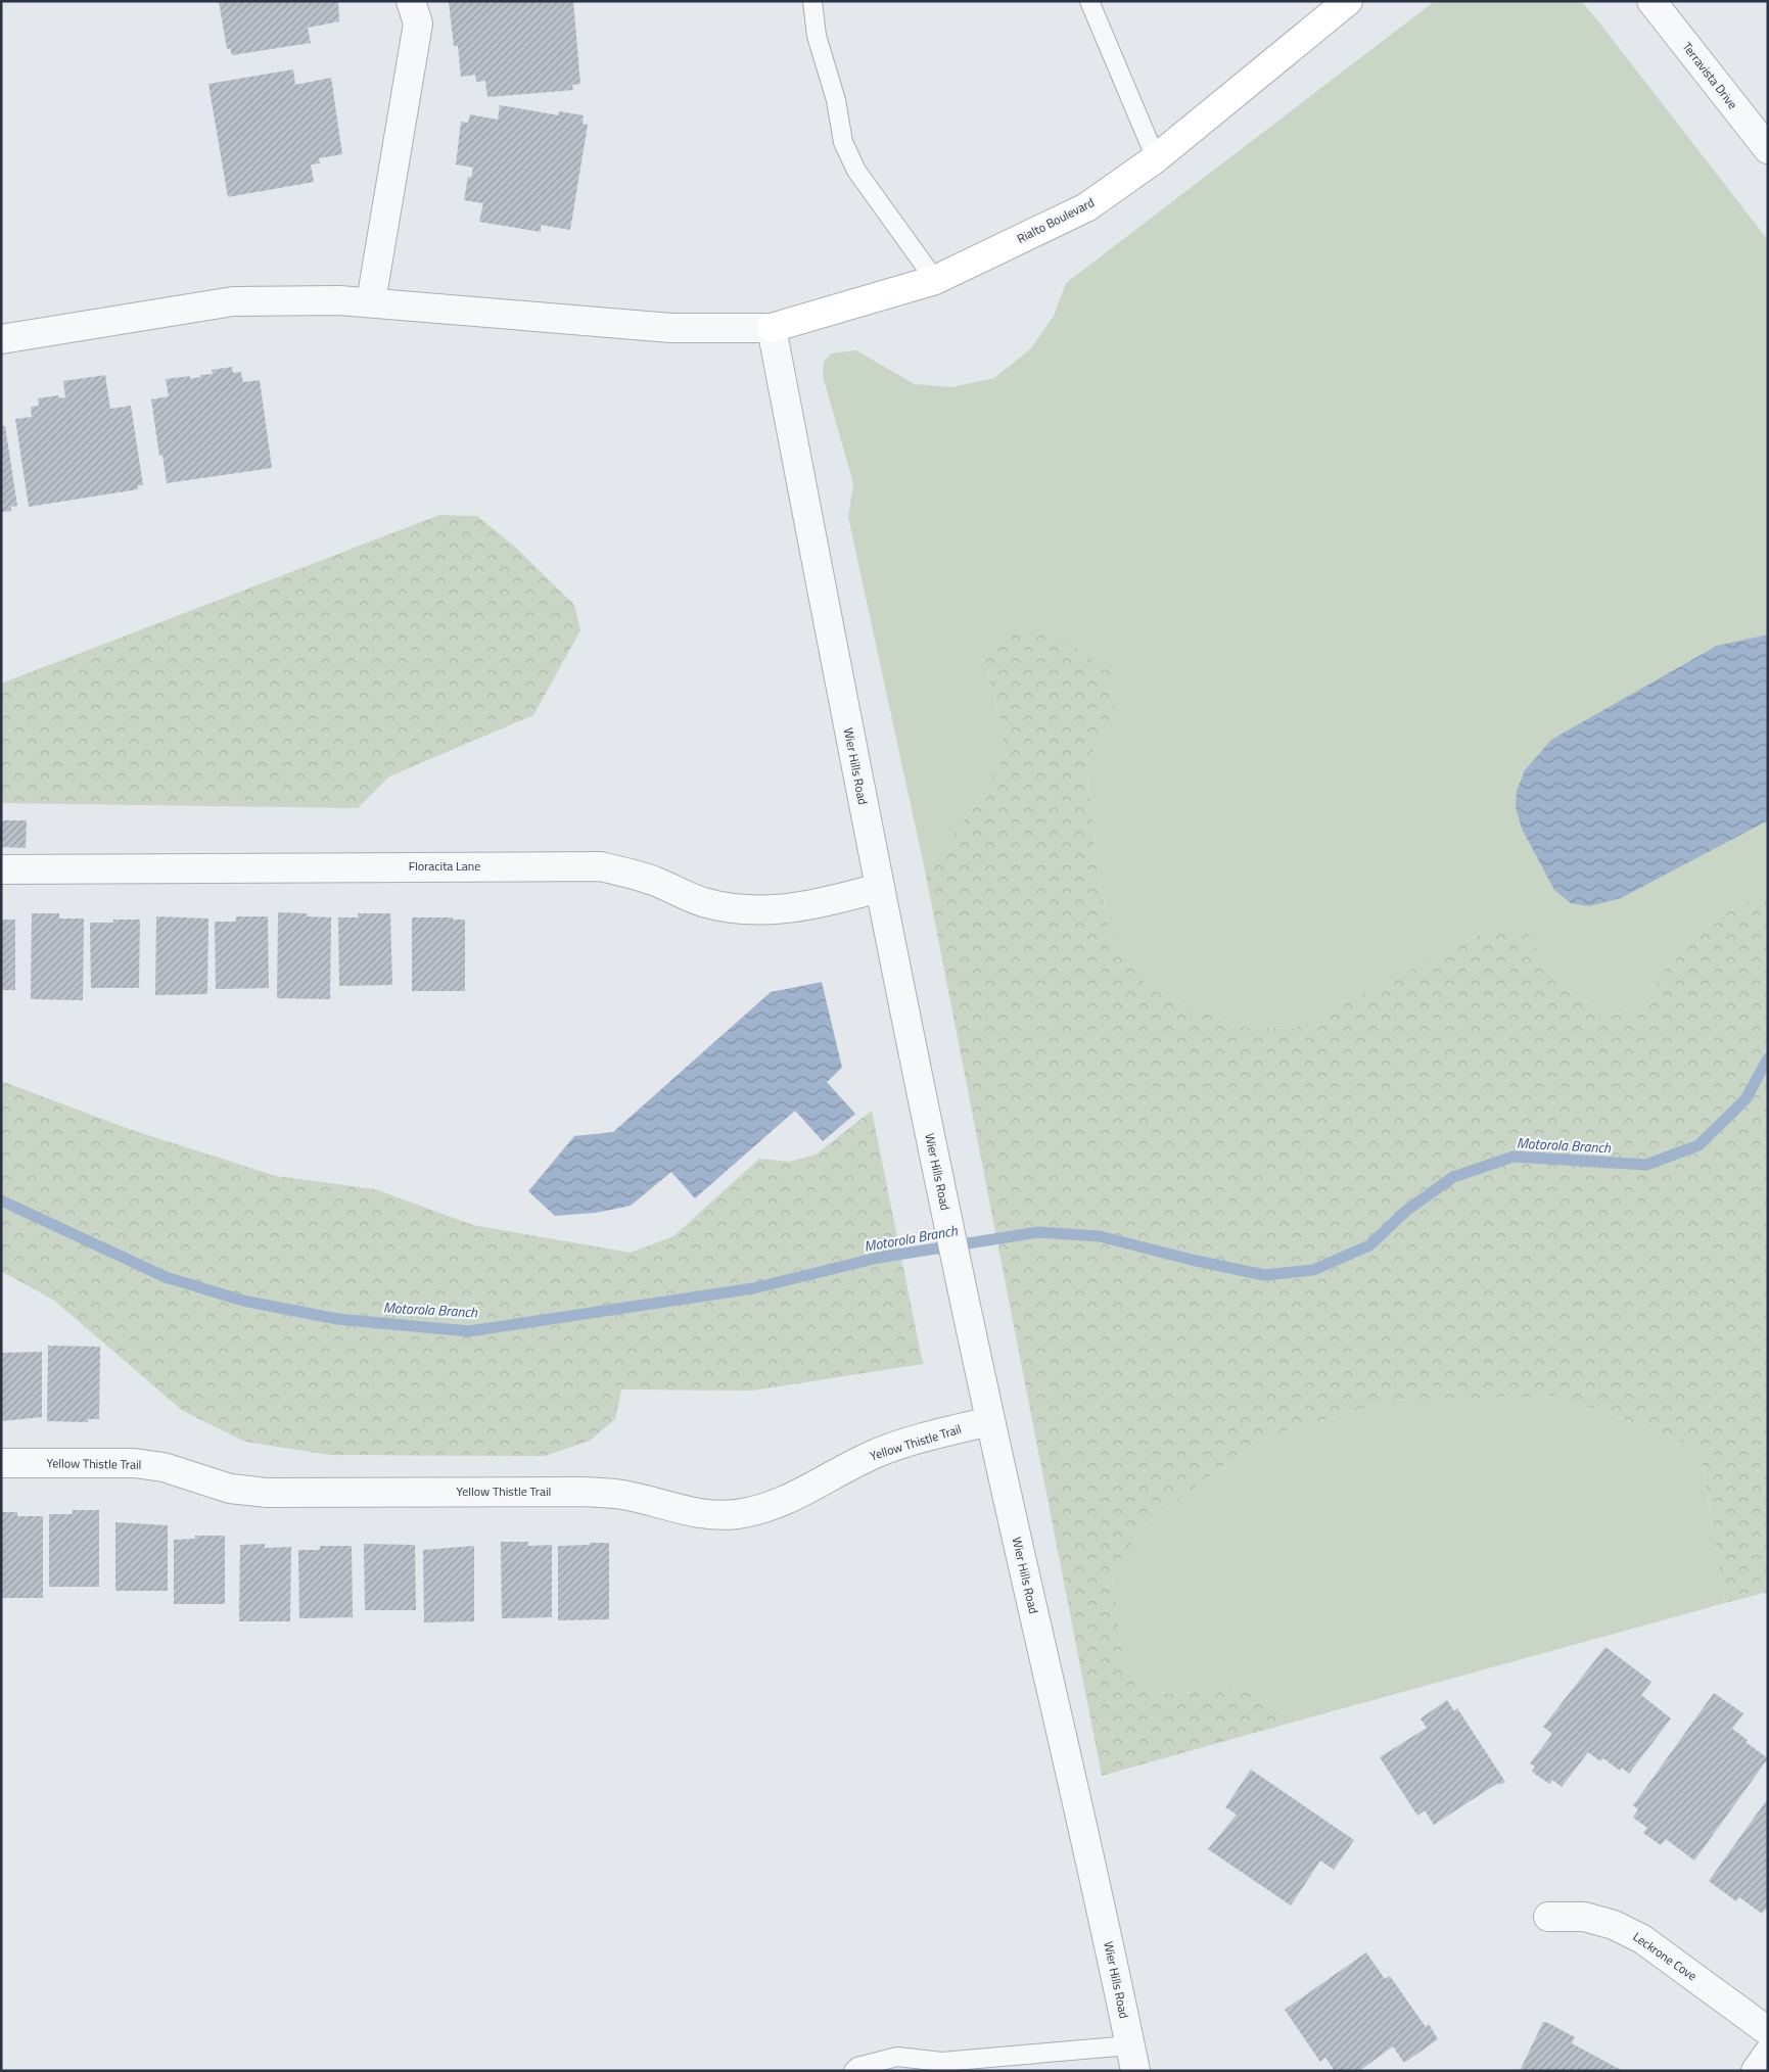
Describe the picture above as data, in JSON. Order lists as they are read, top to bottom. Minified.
{"streets":{"street":["Terravista Drive","Rialto Boulevard","Wier Hills Road","Floracita Lane","Yellow Thistle Trail","Leckrone Cove"]},"crossings":[["Rialto Boulevard","Wier Hills Road"],["Wier Hills Road","Floracita Lane"],["Wier Hills Road","Yellow Thistle Trail"]],"water":["Motorola Branch"]}
